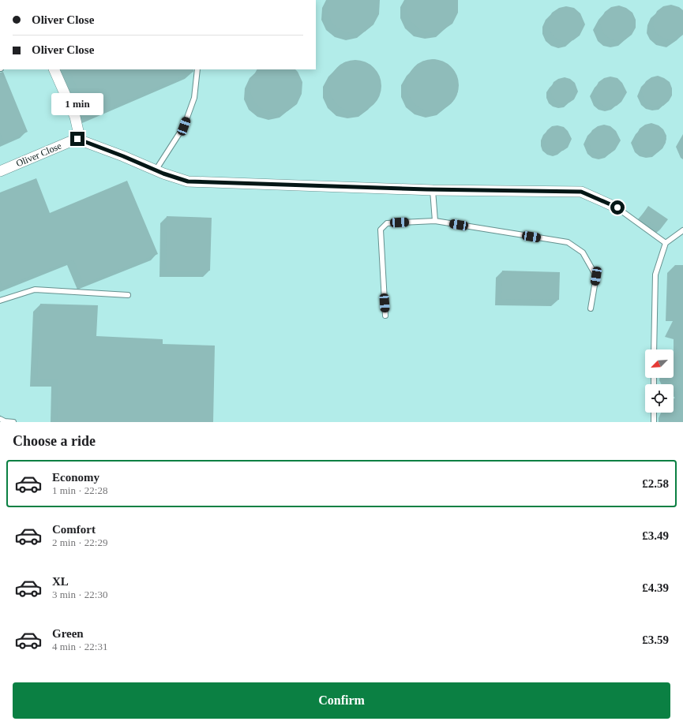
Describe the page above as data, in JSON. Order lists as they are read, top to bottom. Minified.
{"streets":{"street":["Oliver Close"]},"north":"bottom left","page":{"banner":["Oliver Close","Oliver Close"],"bubble":"1 min","heading":"Choose a ride","list":[{"name":"Economy","note":"1 min · 22:28","value":"£2.58"},{"name":"Comfort","note":"2 min · 22:29","value":"£3.49"},{"name":"XL","note":"3 min · 22:30","value":"£4.39"},{"name":"Green","note":"4 min · 22:31","value":"£3.59"}],"buttons":"Confirm"}}
